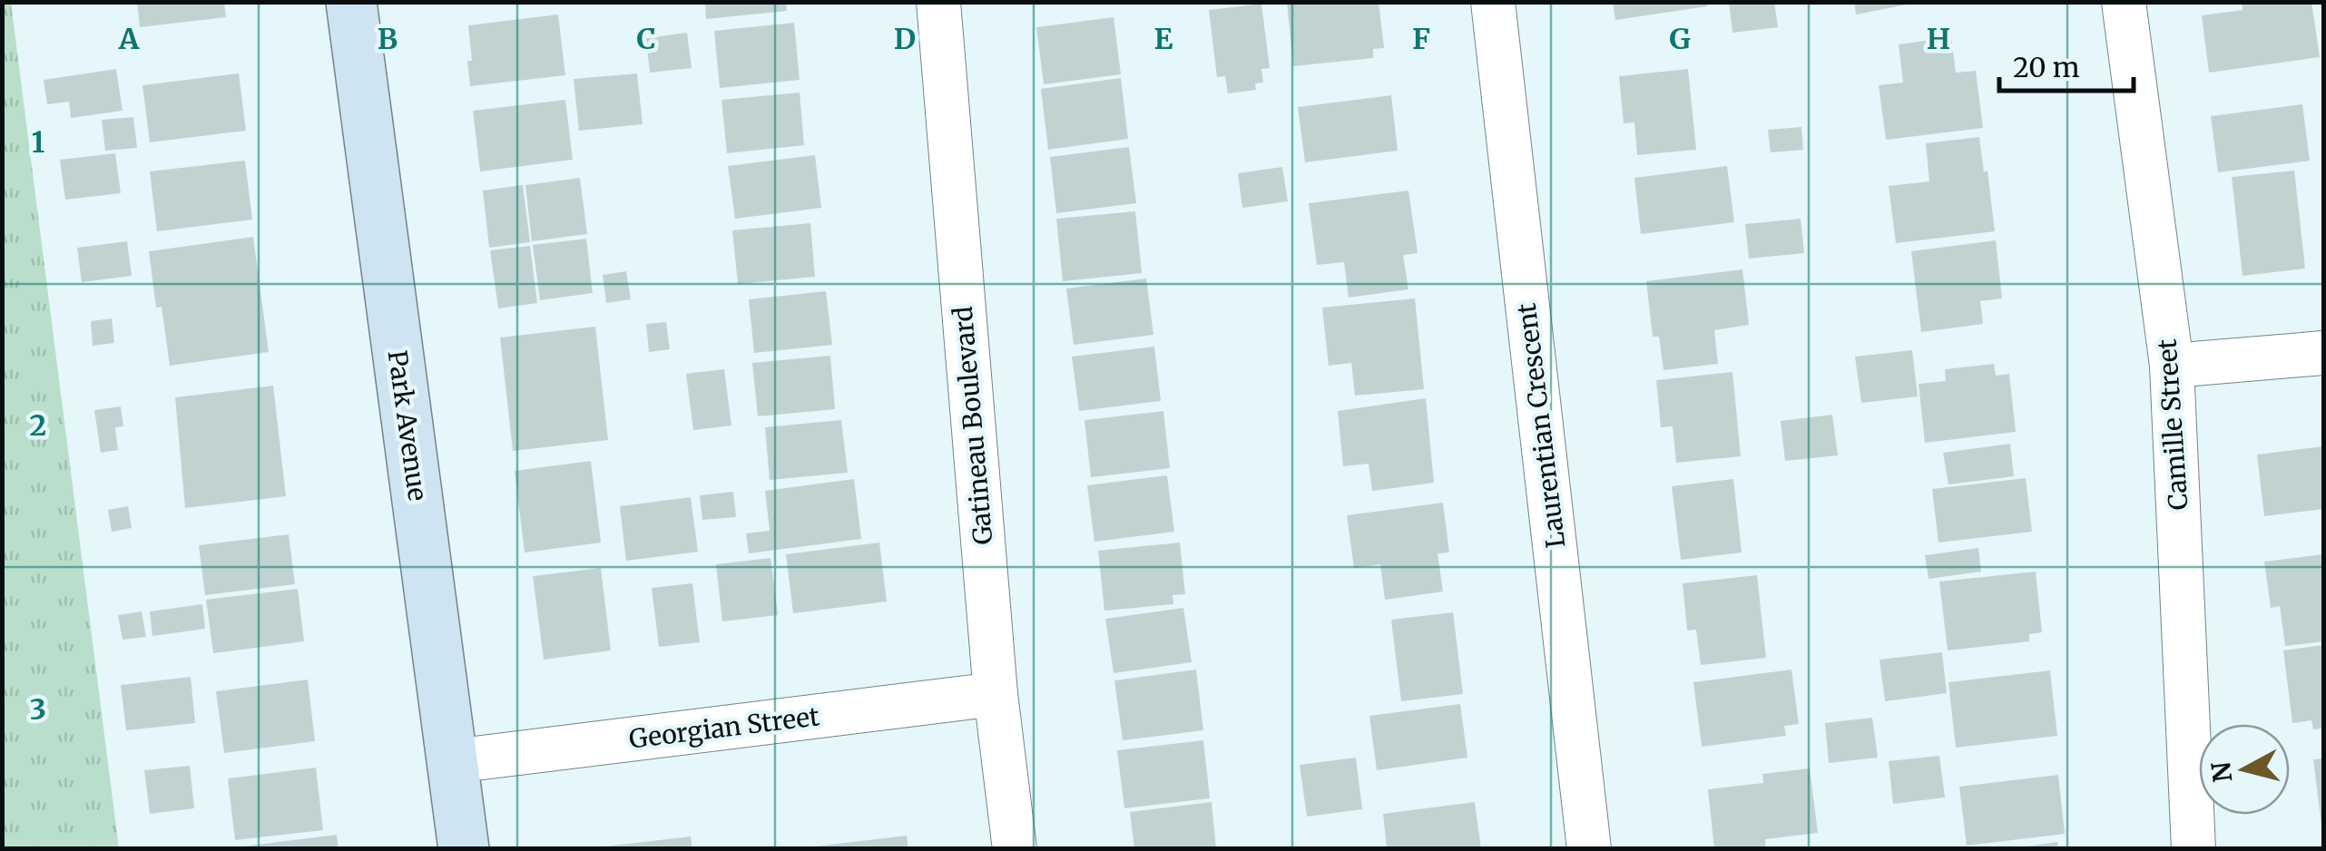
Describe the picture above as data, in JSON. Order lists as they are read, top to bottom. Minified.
{"streets":{"street":["Camille Street","Park Avenue","Gatineau Boulevard","Laurentian Crescent","Georgian Street"]},"crossings":[["Park Avenue","Georgian Street"],["Gatineau Boulevard","Georgian Street"]],"scale_bar":"20 m","north":"left","grid":{"columns":["A","B","C","D","E","F","G","H"],"rows":["1","2","3"]}}
